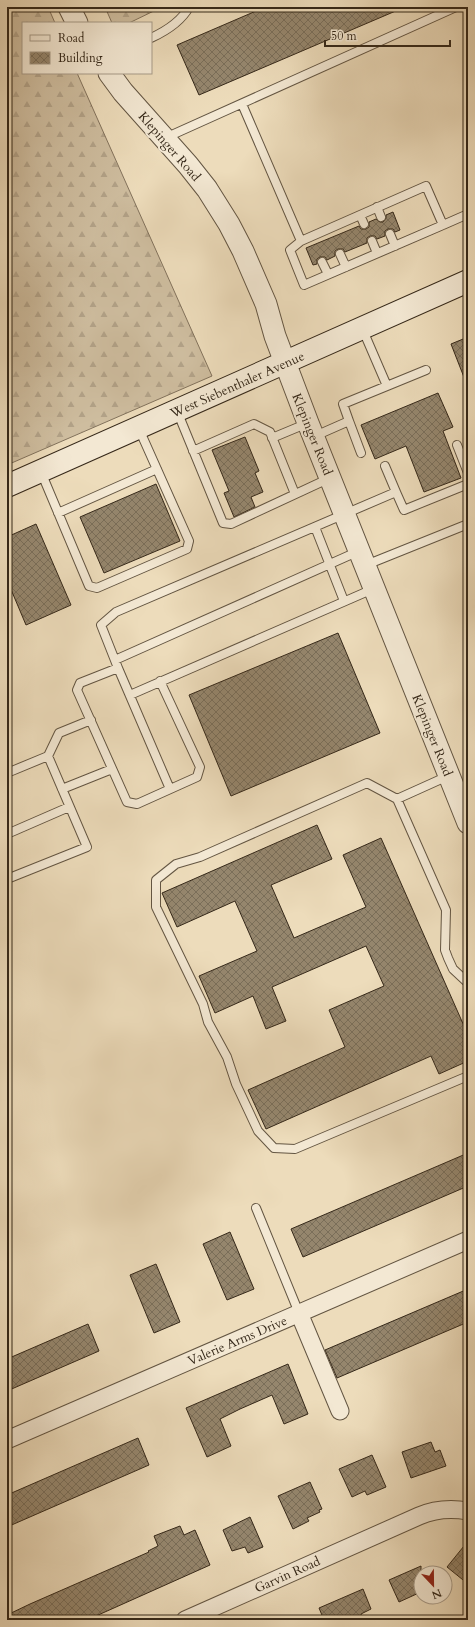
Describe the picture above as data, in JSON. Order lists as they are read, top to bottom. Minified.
{"streets":{"main road":["West Siebenthaler Avenue"],"street":["Klepinger Road","Valerie Arms Drive","Garvin Road"]},"crossings":[["Klepinger Road","West Siebenthaler Avenue"]],"legend":["Road","Building"],"scale_bar":"50 m","north":"bottom"}
